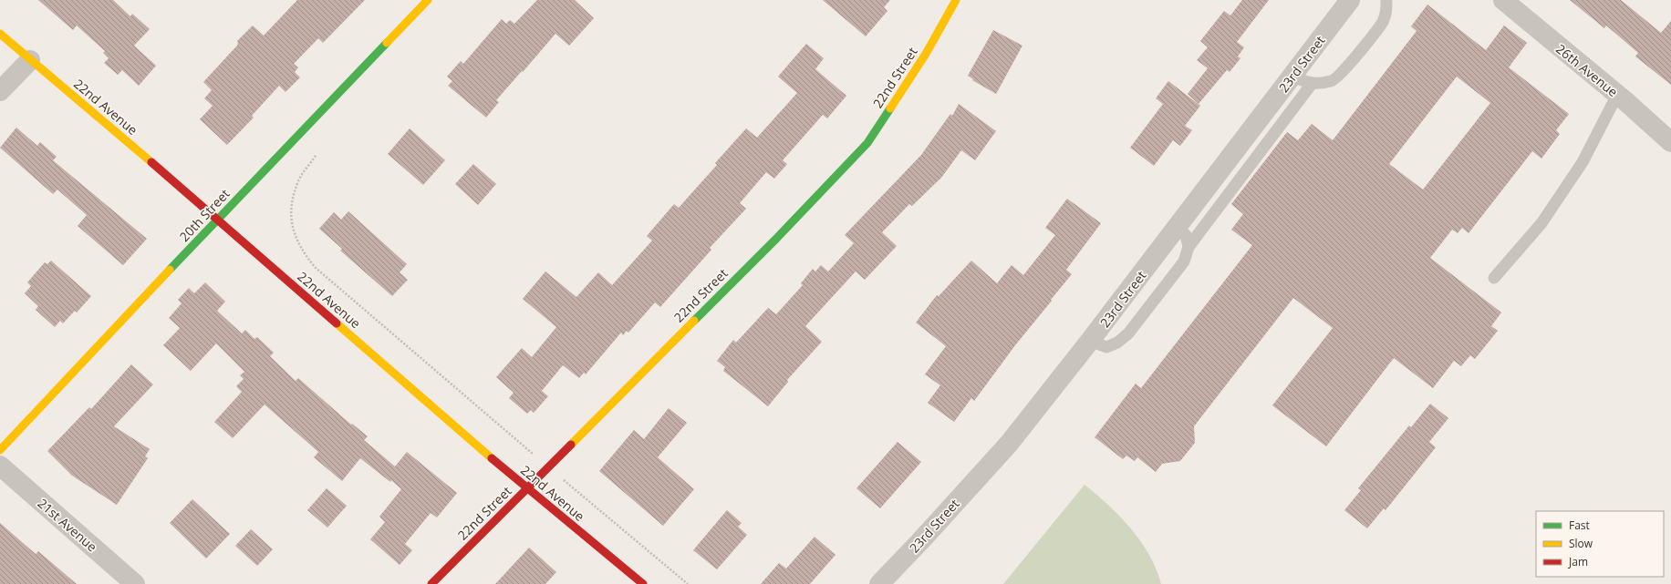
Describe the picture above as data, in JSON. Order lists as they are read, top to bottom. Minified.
{"streets":{"street":["23rd Street","26th Avenue","22nd Street","22nd Avenue","20th Street","21st Avenue"]},"crossings":[["22nd Street","22nd Avenue"],["22nd Avenue","20th Street"]],"legend":["Fast","Slow","Jam"]}
